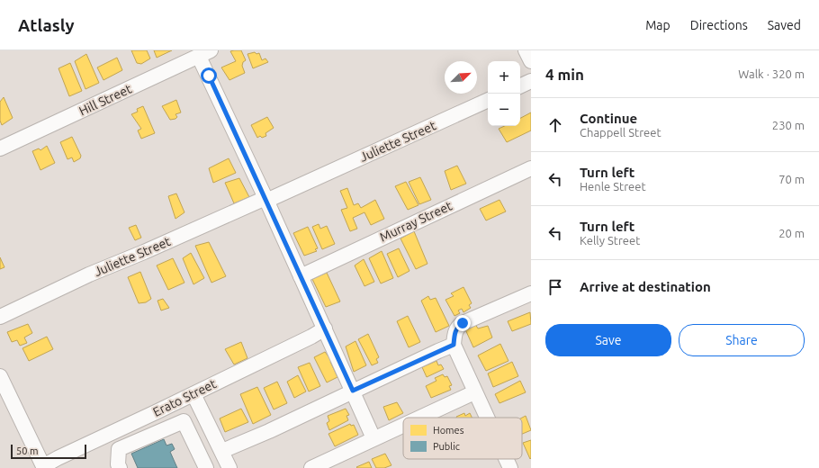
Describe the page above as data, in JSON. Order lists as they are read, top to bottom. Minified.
{"streets":{"street":["Hill Street","Juliette Street","Murray Street","Erato Street"]},"legend":["Homes","Public"],"scale_bar":"50 m","north":"top right","page":{"header":"Atlasly","nav":["Map","Directions","Saved"],"heading":["4 min","Walk · 320 m"],"map_buttons":["+","−"],"list":[["Continue","Chappell Street","230 m"],["Turn left","Henle Street","70 m"],["Turn left","Kelly Street","20 m"],"Arrive at destination"],"buttons":["Save","Share"],"scale":"50 m"}}
